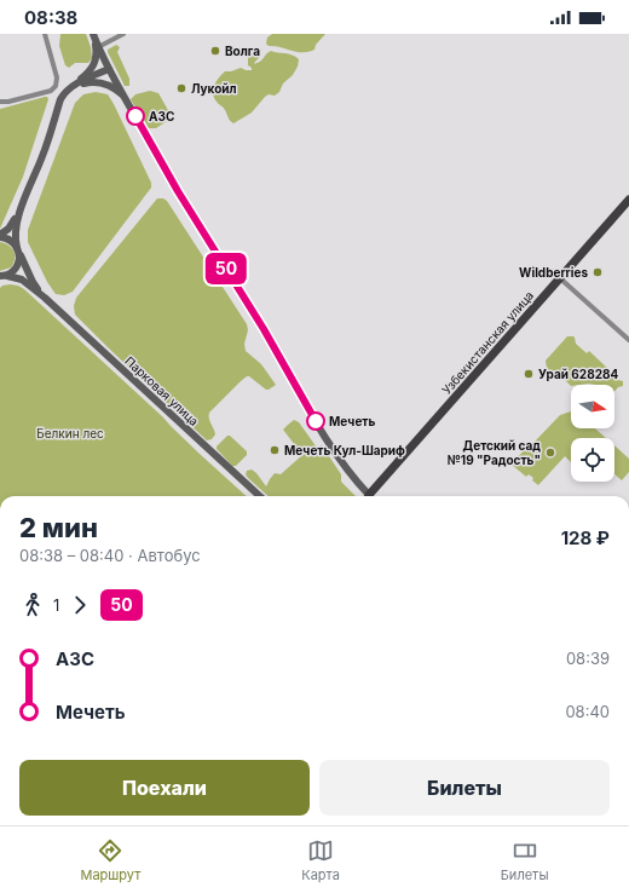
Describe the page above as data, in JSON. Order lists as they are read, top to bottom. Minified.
{"streets":{"main road":["Узбекистанская улица","Парковая улица"]},"parks":["Белкин лес"],"places":["Волга","Лукойл","АЗС","Wildberries","Урай 628284","Мечеть","Мечеть Кул-Шариф","Детский сад №19 \"Радость\""],"lines":["bus line 50"],"north":"right","page":{"status":"08:38","on_map":"50","heading":["2 мин","08:38 – 08:40 · Автобус","128 ₽"],"legs":["1","50"],"list":[{"name":"АЗС","value":"08:39"},{"name":"Мечеть","value":"08:40"}],"buttons":["Поехали","Билеты"],"tabs":["Маршрут","Карта","Билеты"]}}
